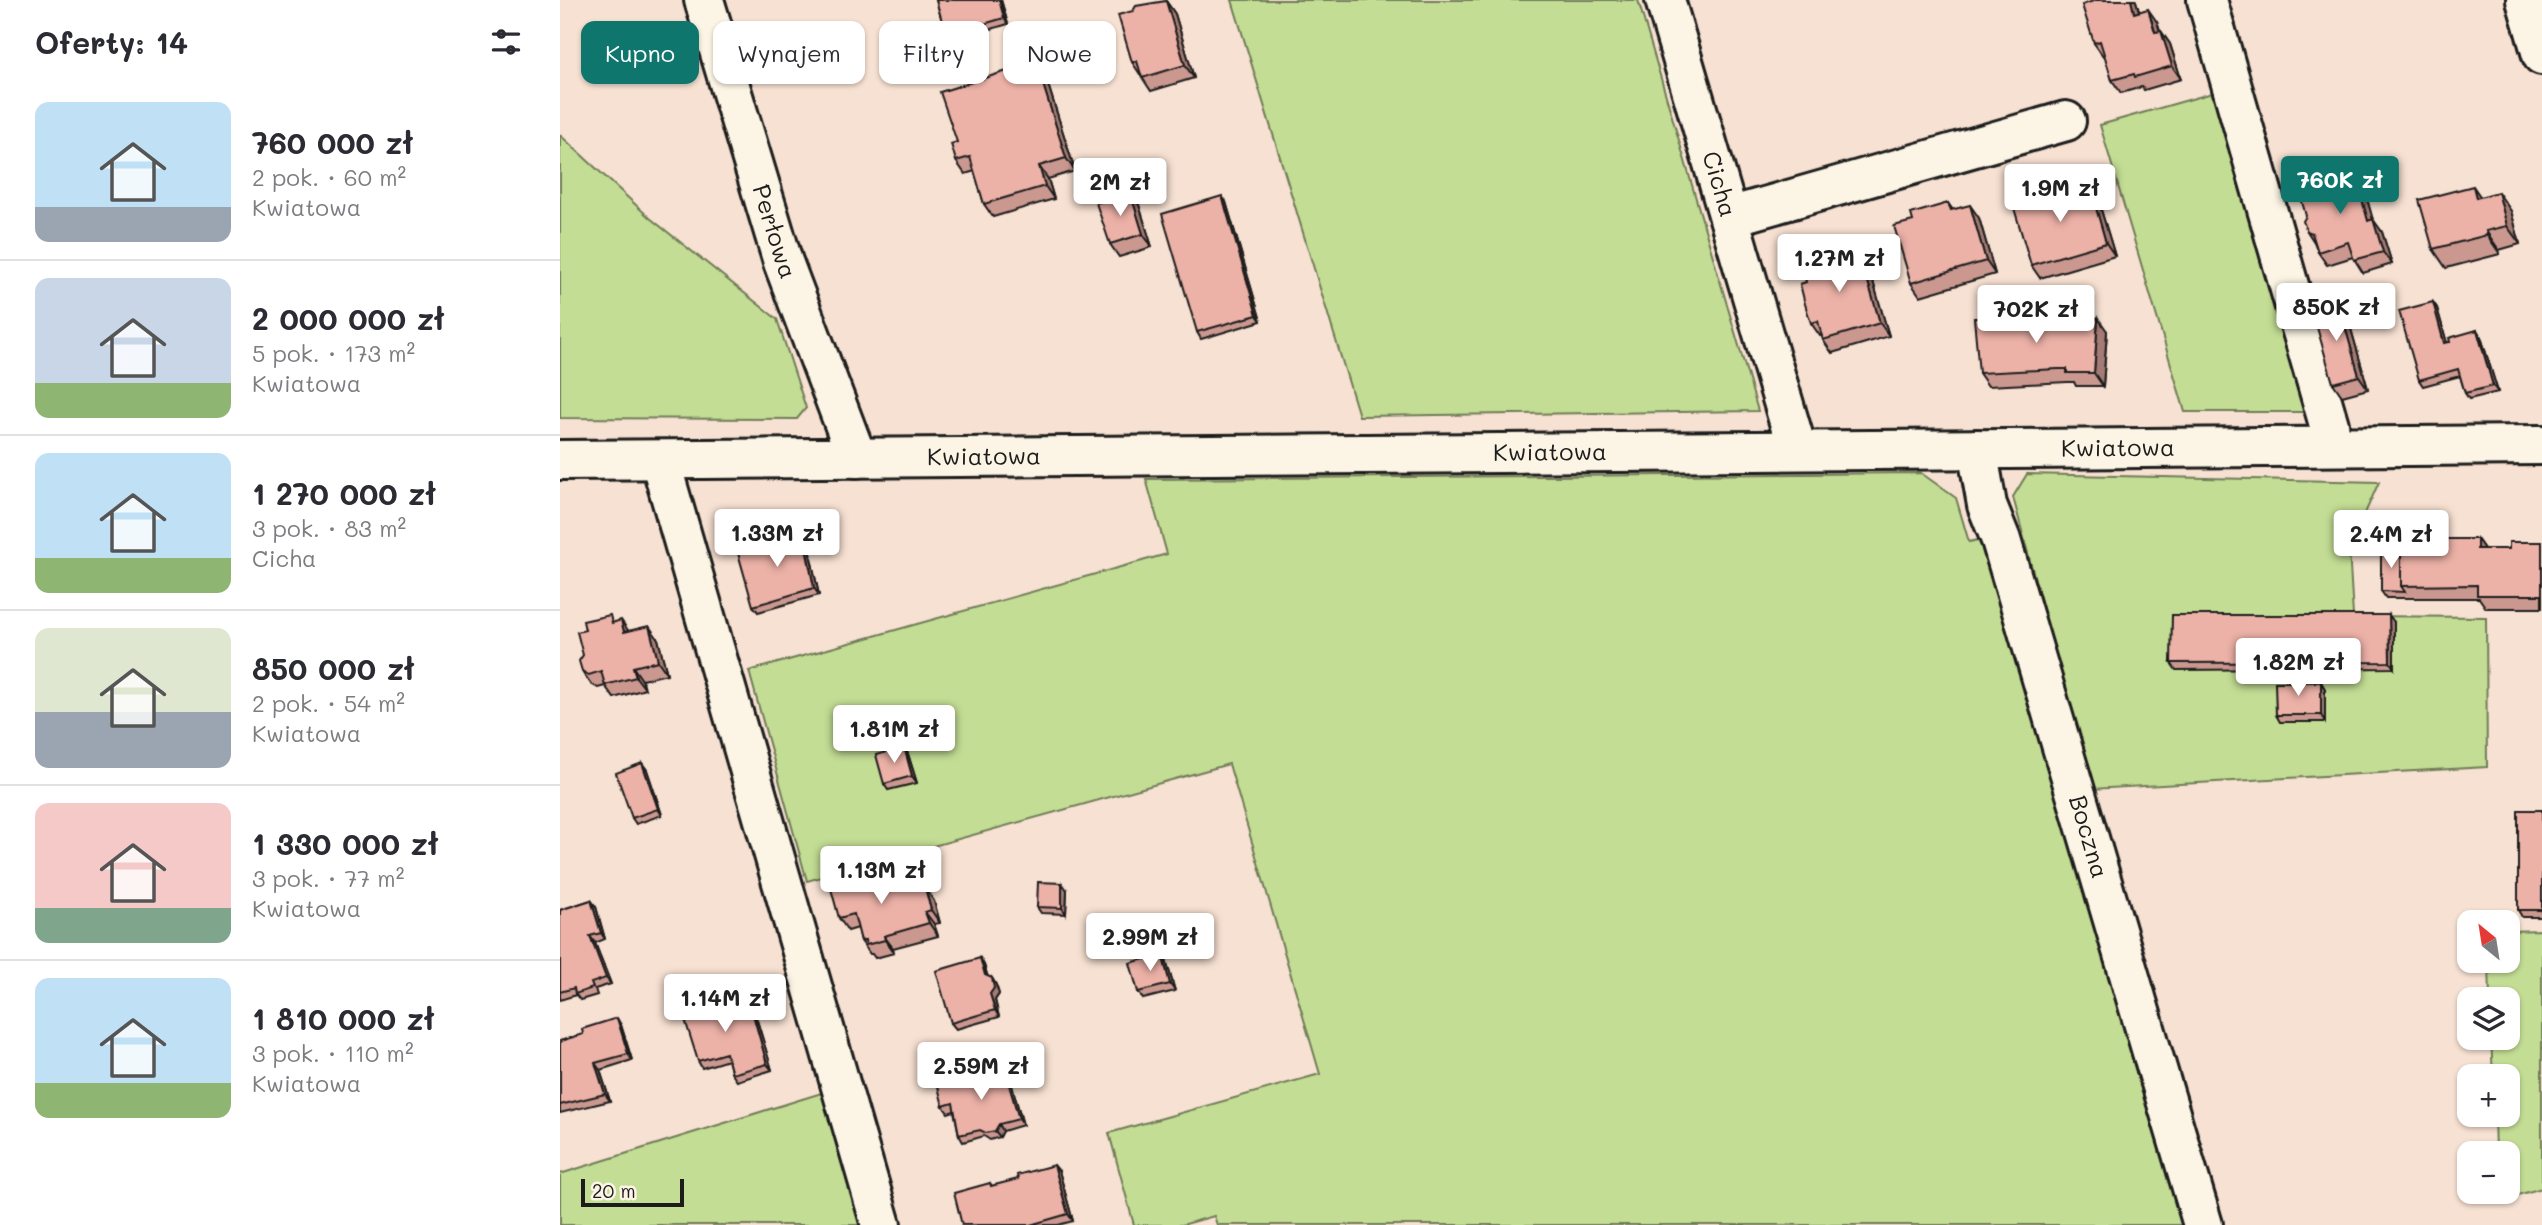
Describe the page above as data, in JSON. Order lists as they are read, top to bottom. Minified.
{"streets":{"street":["Cicha","Perłowa","Kwiatowa","Boczna"]},"crossings":[["Cicha","Kwiatowa"],["Perłowa","Kwiatowa"],["Kwiatowa","Boczna"]],"scale_bar":"20 m","north":"top left","page":{"heading":"Oferty: 14","chip":["Kupno","Wynajem","Filtry","Nowe"],"list":[{"name":"760 000 zł","note":"2 pok. · 60 m² · Kwiatowa"},{"name":"2 000 000 zł","note":"5 pok. · 173 m² · Kwiatowa"},{"name":"1 270 000 zł","note":"3 pok. · 83 m² · Cicha"},{"name":"850 000 zł","note":"2 pok. · 54 m² · Kwiatowa"},{"name":"1 330 000 zł","note":"3 pok. · 77 m² · Kwiatowa"},{"name":"1 810 000 zł","note":"3 pok. · 110 m² · Kwiatowa"}],"price":["760K zł","2M zł","1.9M zł","1.27M zł","850K zł","702K zł","1.33M zł","2.4M zł","1.82M zł","1.81M zł","1.13M zł","2.99M zł","1.14M zł","2.59M zł"],"map_buttons":["+","−"],"scale":"20 m"}}
